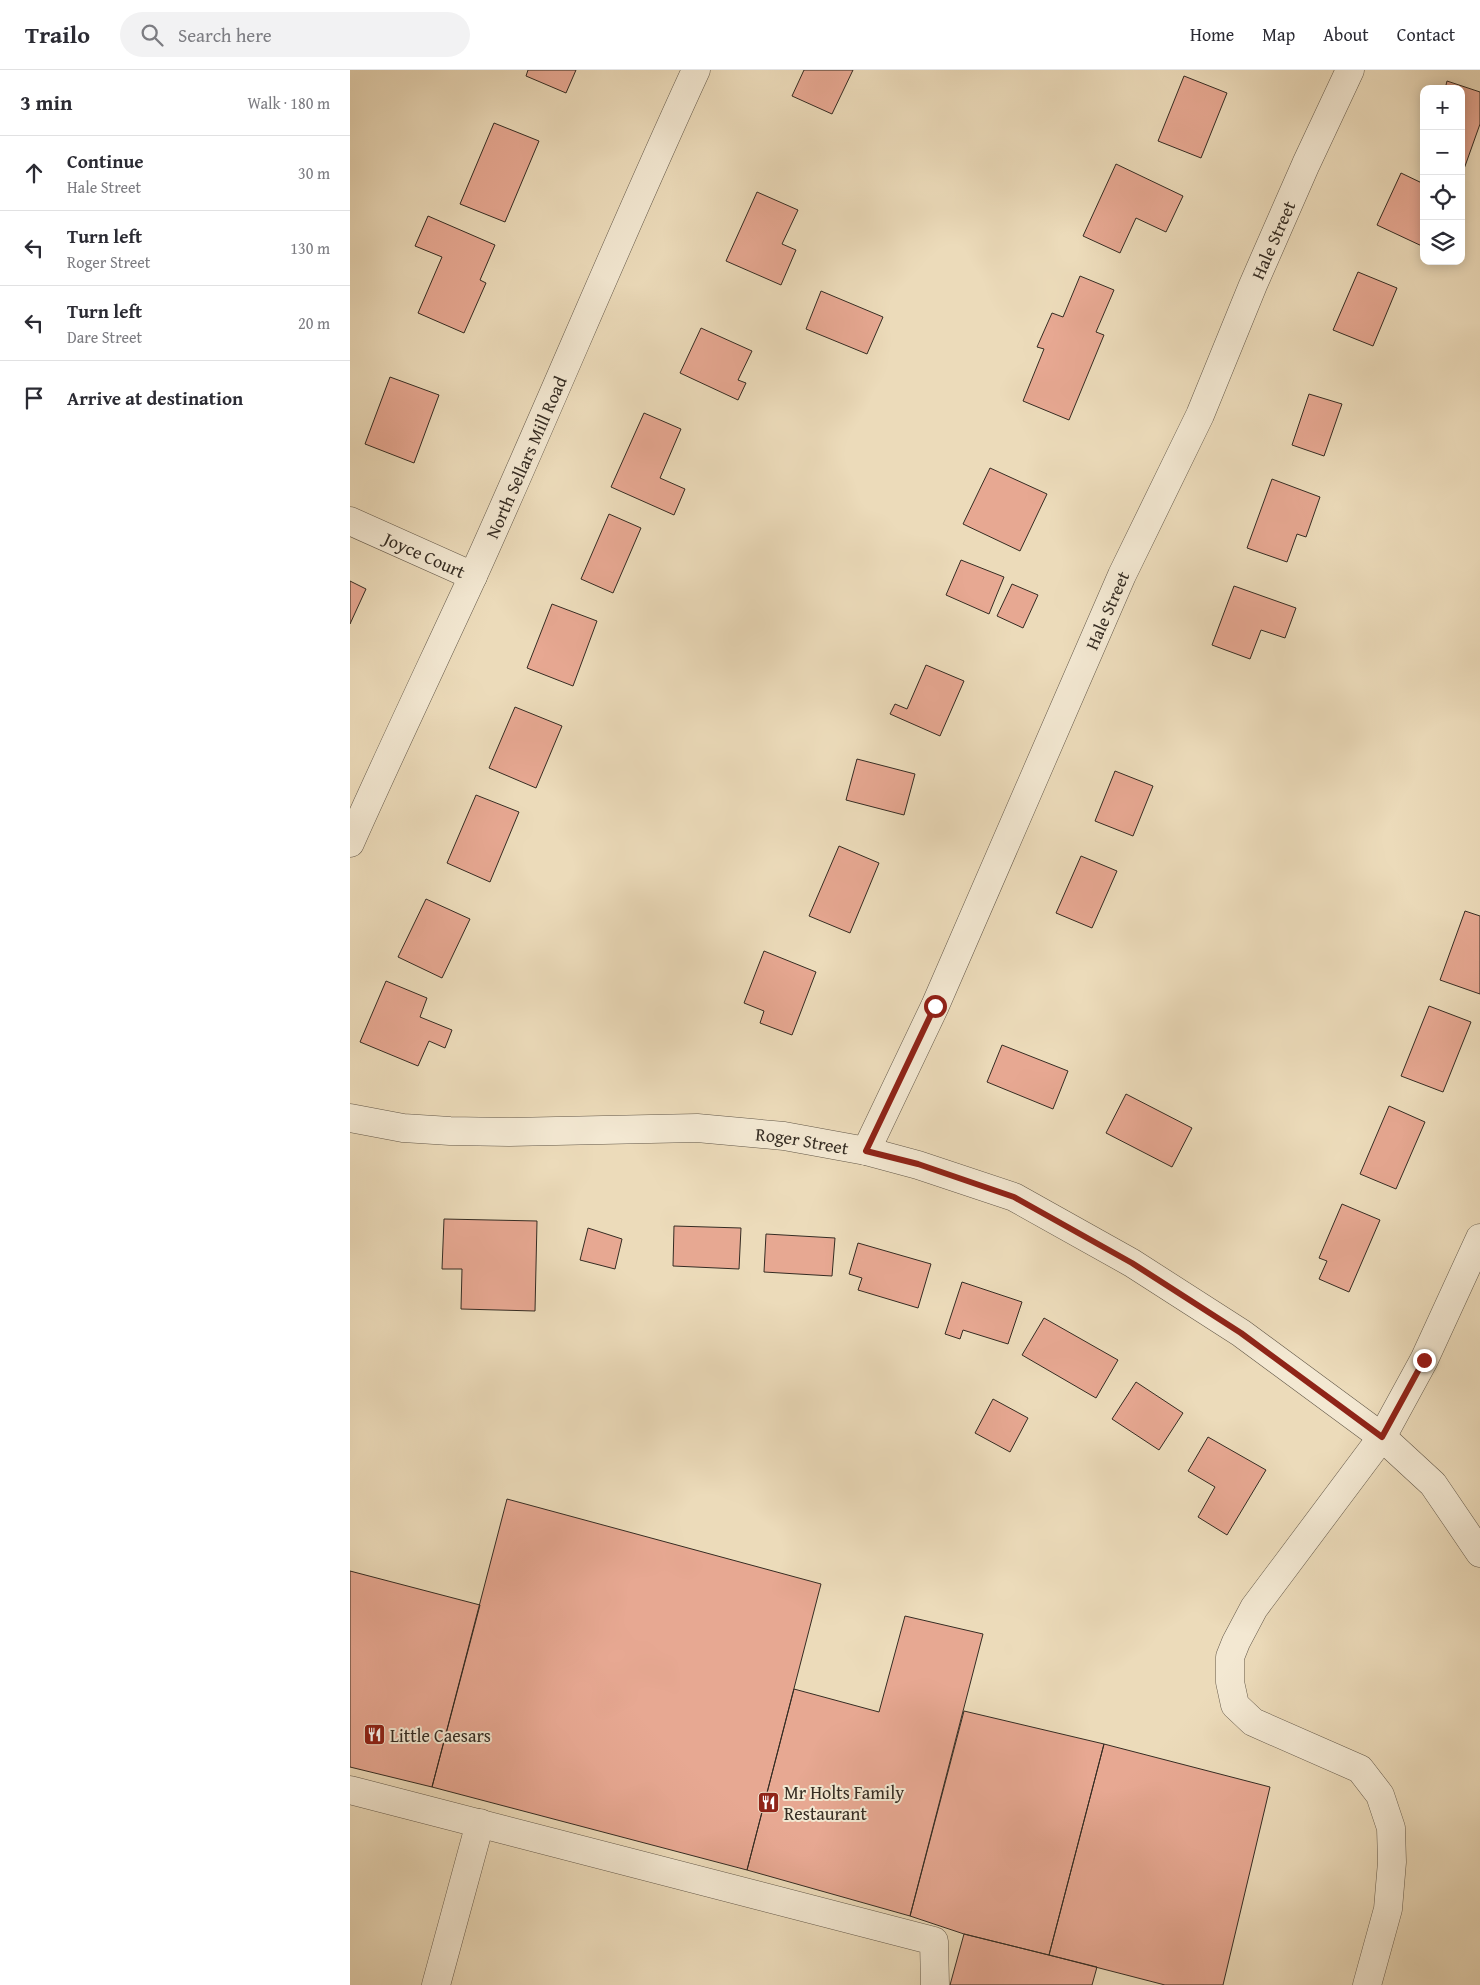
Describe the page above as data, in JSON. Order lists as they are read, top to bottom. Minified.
{"streets":{"street":["Hale Street","North Sellars Mill Road","Joyce Court","Roger Street"]},"crossings":[["Hale Street","Roger Street"],["North Sellars Mill Road","Joyce Court"]],"places":{"restaurant":["Little Caesars","Mr Holts Family Restaurant"]},"page":{"header":"Trailo","search":"Search here","nav":["Home","Map","About","Contact"],"heading":["3 min","Walk · 180 m"],"map_buttons":["+","−"],"list":[["Continue","Hale Street","30 m"],["Turn left","Roger Street","130 m"],["Turn left","Dare Street","20 m"],"Arrive at destination"]}}
